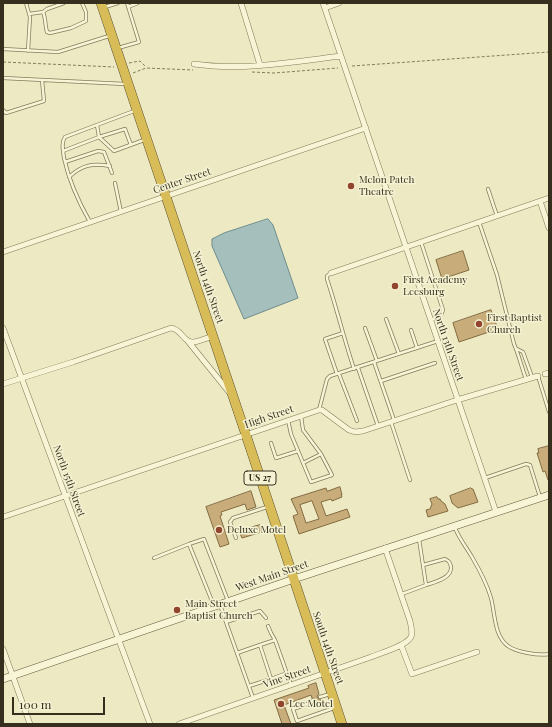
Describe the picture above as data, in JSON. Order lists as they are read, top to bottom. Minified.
{"streets":{"highway":["North 14th Street","US 27","South 14th Street"],"main road":["West Main Street"],"street":["Center Street","North 13th Street","High Street","North 15th Street","Vine Street"]},"crossings":[["Center Street","North 14th Street"],["Center Street","North 13th Street"],["North 14th Street","High Street"],["North 14th Street","West Main Street"],["North 14th Street","South 14th Street"],["North 13th Street","West Main Street"],["High Street","North 15th Street"],["North 15th Street","West Main Street"],["West Main Street","South 14th Street"],["South 14th Street","Vine Street"]],"places":["Melon Patch Theatre","First Academy Leesburg","First Baptist Church","Deluxe Motel","Main Street Baptist Church","Lee Motel"],"scale_bar":"100 m"}
